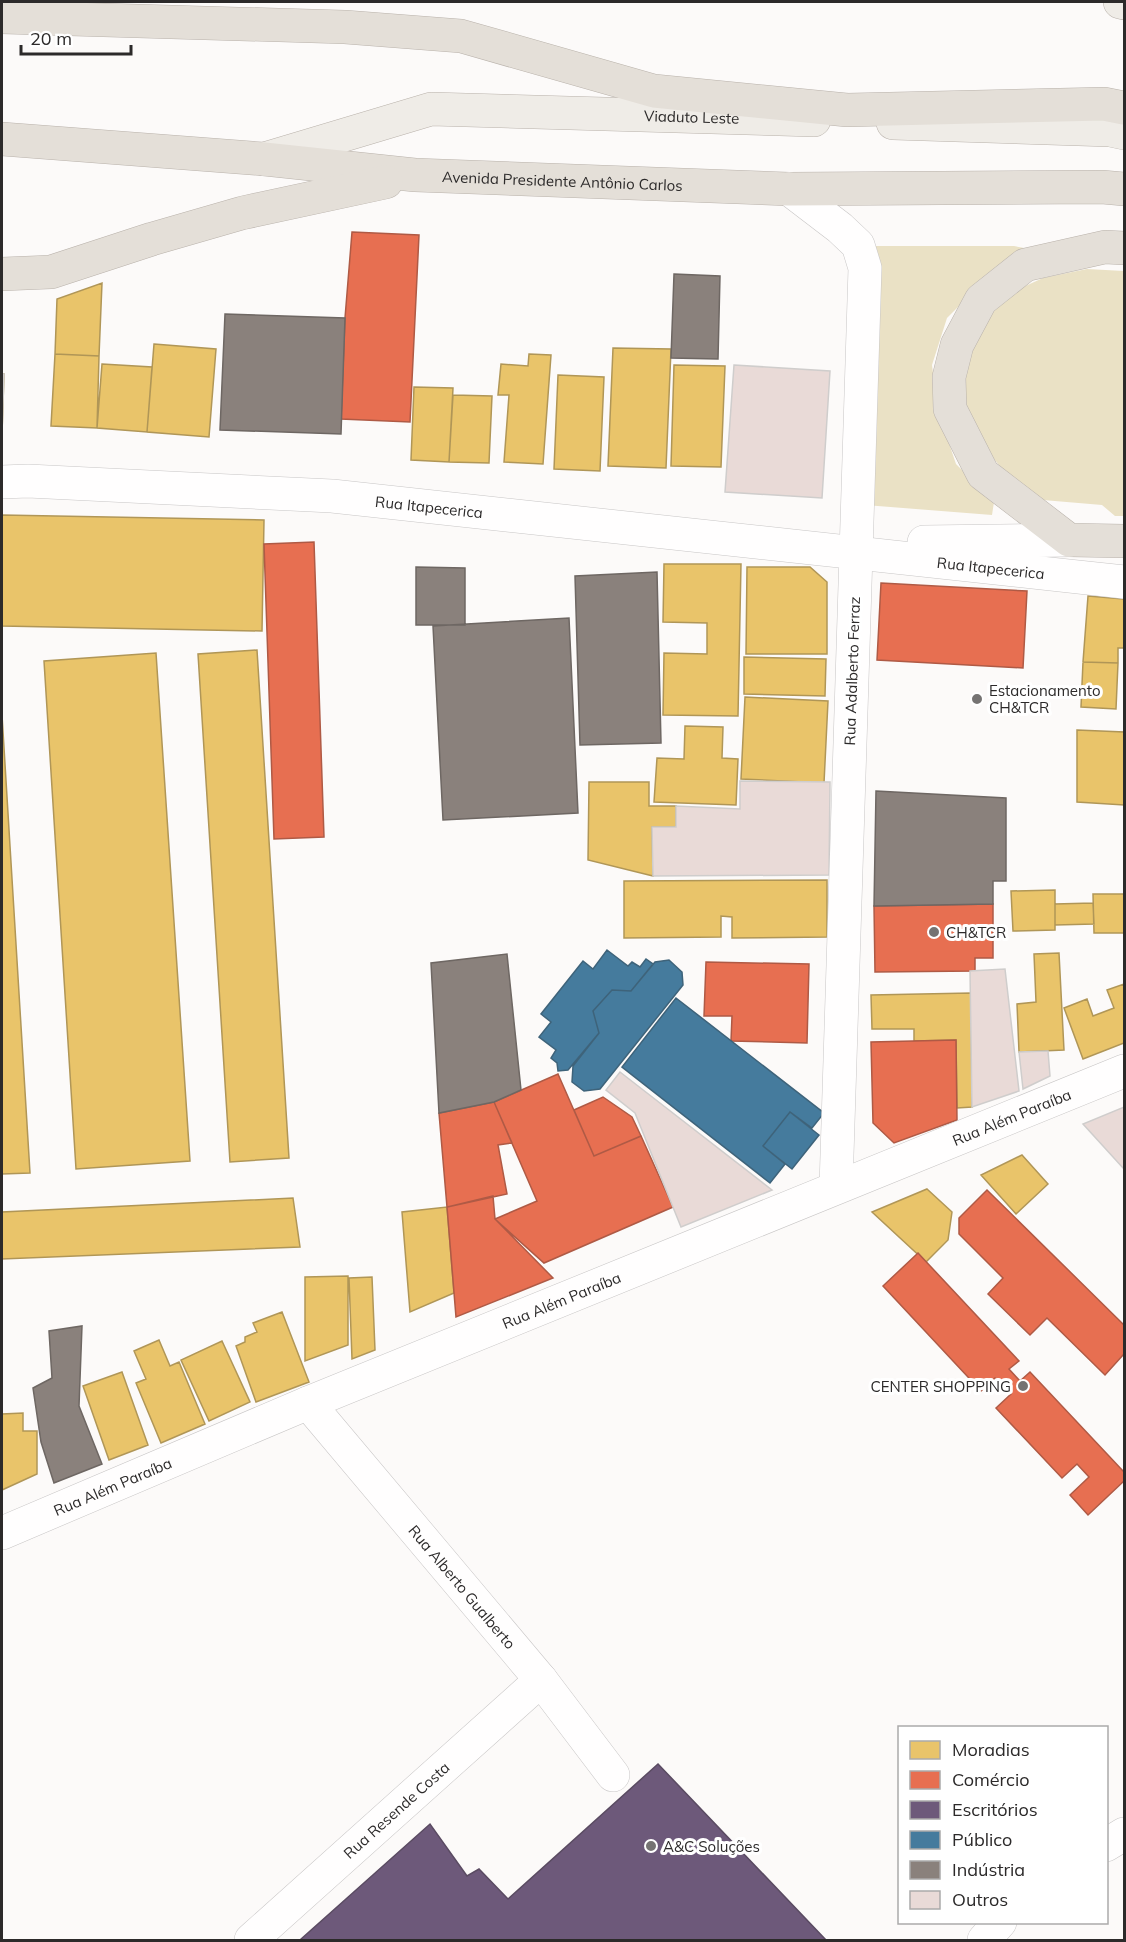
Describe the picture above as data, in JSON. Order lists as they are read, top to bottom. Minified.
{"streets":{"highway":["Avenida Presidente Antônio Carlos"],"main road":["Viaduto Leste"],"street":["Rua Itapecerica","Rua Adalberto Ferraz","Rua Além Paraíba","Rua Alberto Gualberto","Rua Resende Costa"]},"crossings":[["Viaduto Leste","Avenida Presidente Antônio Carlos"],["Avenida Presidente Antônio Carlos","Rua Adalberto Ferraz"],["Rua Itapecerica","Rua Adalberto Ferraz"],["Rua Adalberto Ferraz","Rua Além Paraíba"],["Rua Além Paraíba","Rua Alberto Gualberto"],["Rua Alberto Gualberto","Rua Resende Costa"]],"places":["Estacionamento CH&TCR","CH&TCR","CENTER SHOPPING","A&C Soluções"],"legend":["Moradias","Comércio","Escritórios","Público","Indústria","Outros"],"scale_bar":"20 m"}
